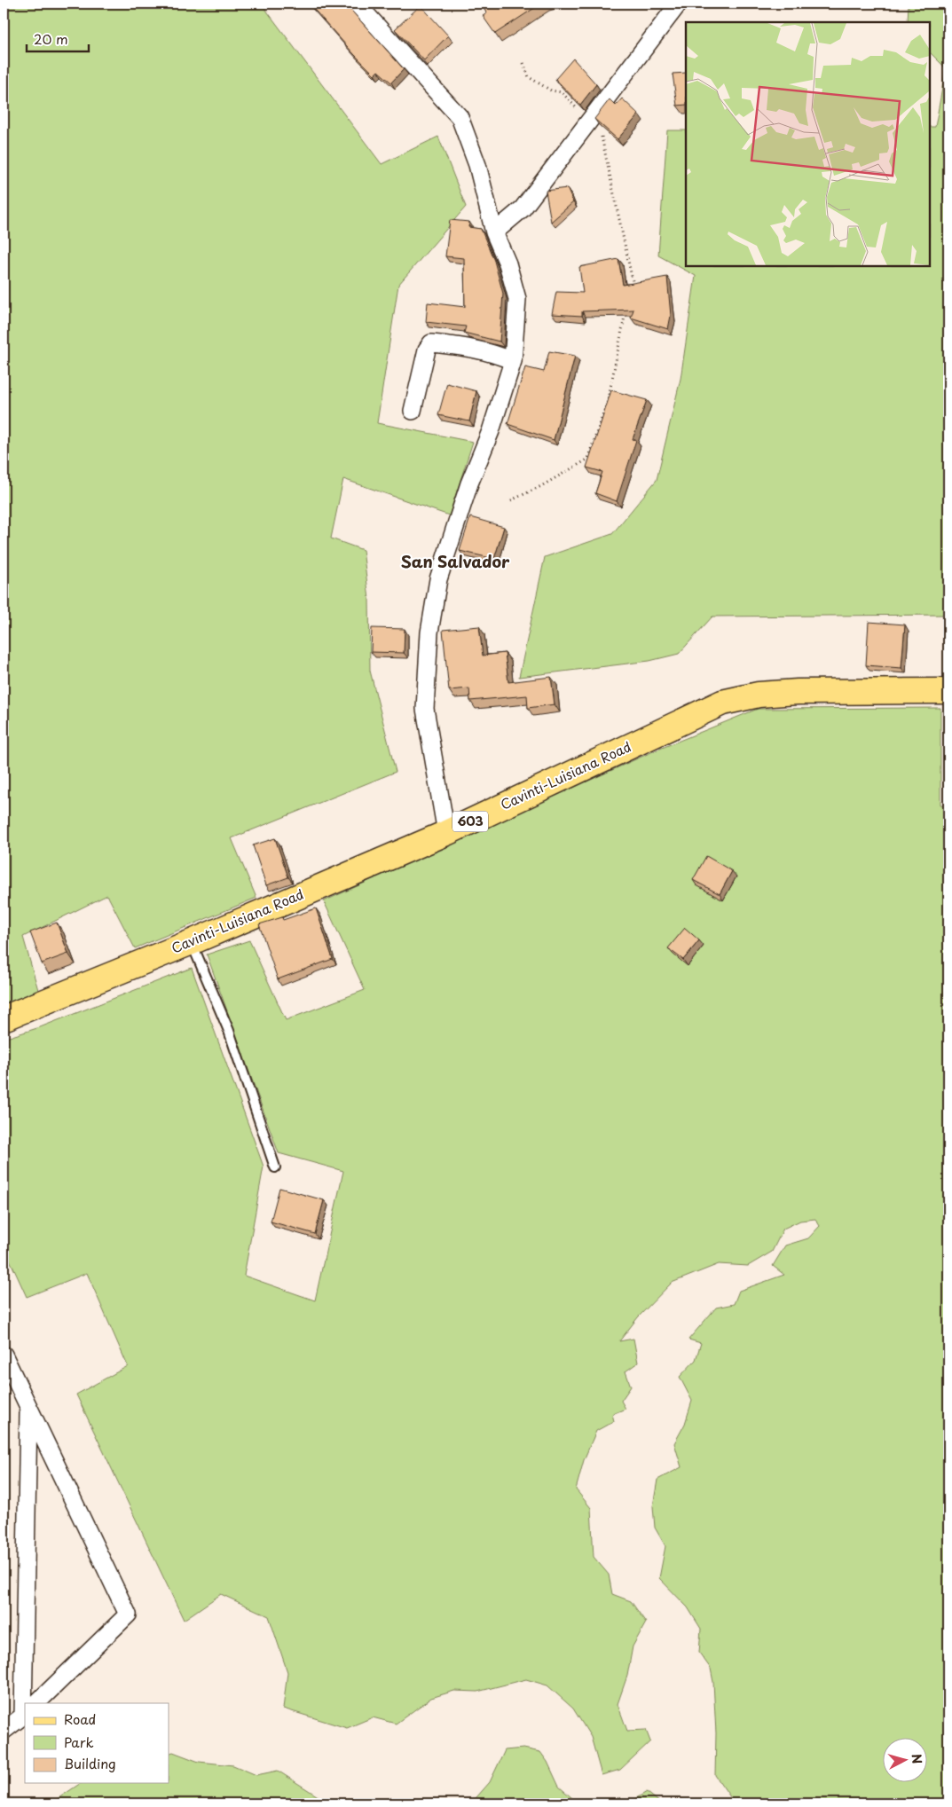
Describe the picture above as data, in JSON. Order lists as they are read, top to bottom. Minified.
{"streets":{"main road":["Cavinti-Luisiana Road","603"]},"districts":["San Salvador"],"legend":["Road","Park","Building"],"scale_bar":"20 m","north":"right"}
